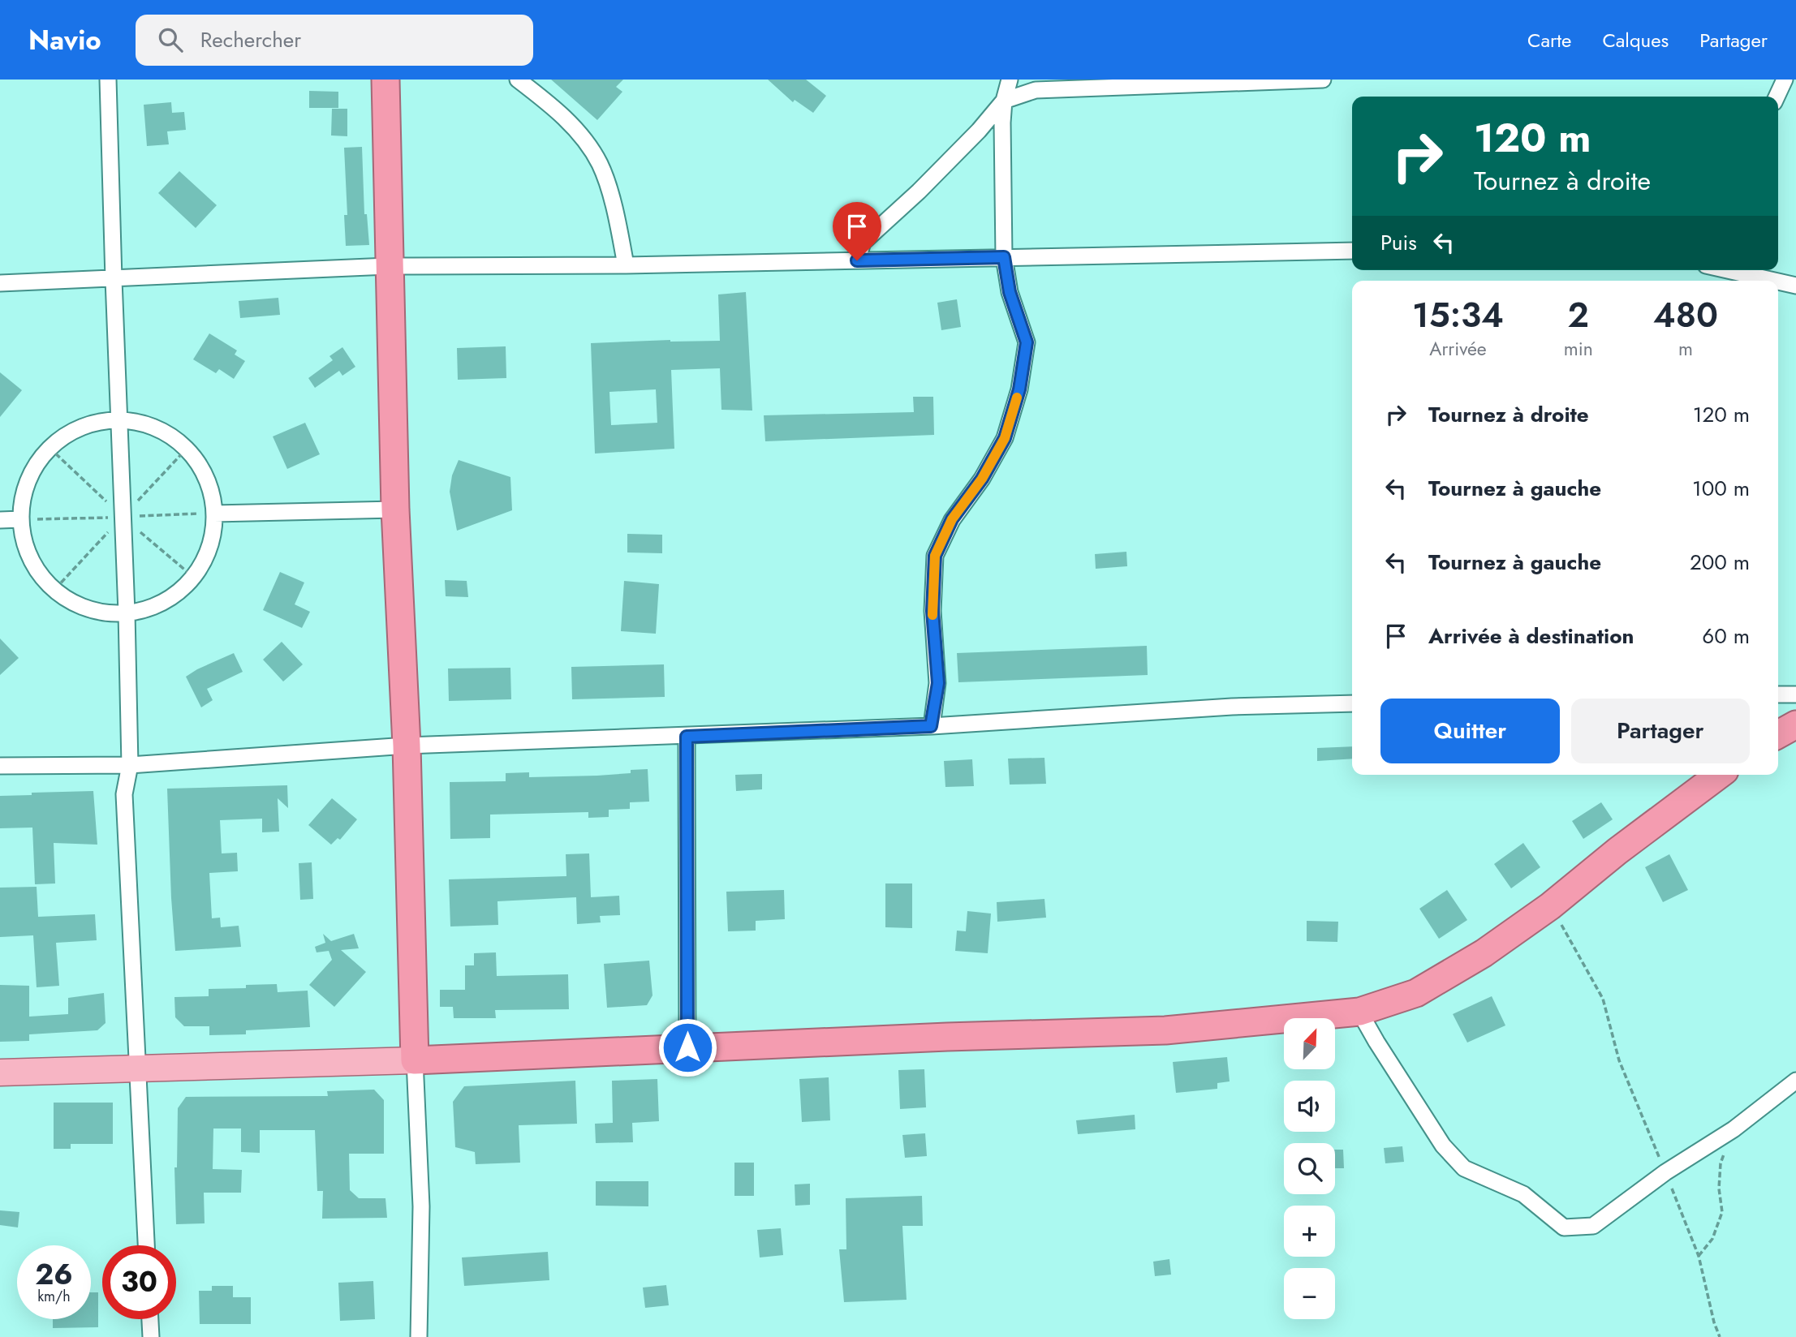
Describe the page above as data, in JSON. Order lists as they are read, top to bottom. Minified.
{"north":"top right","page":{"header":"Navio","search":"Rechercher","nav":["Carte","Calques","Partager"],"turn":["120 m","Tournez à droite"],"then":"Puis","eta":["15:34","Arrivée","2","min","480","m"],"list":[{"name":"Tournez à droite","value":"120 m"},{"name":"Tournez à gauche","value":"100 m"},{"name":"Tournez à gauche","value":"200 m"},{"name":"Arrivée à destination","value":"60 m"}],"buttons":["Quitter","Partager"],"map_buttons":["+","−"],"speed":"26 km/h","limit":"30"}}
